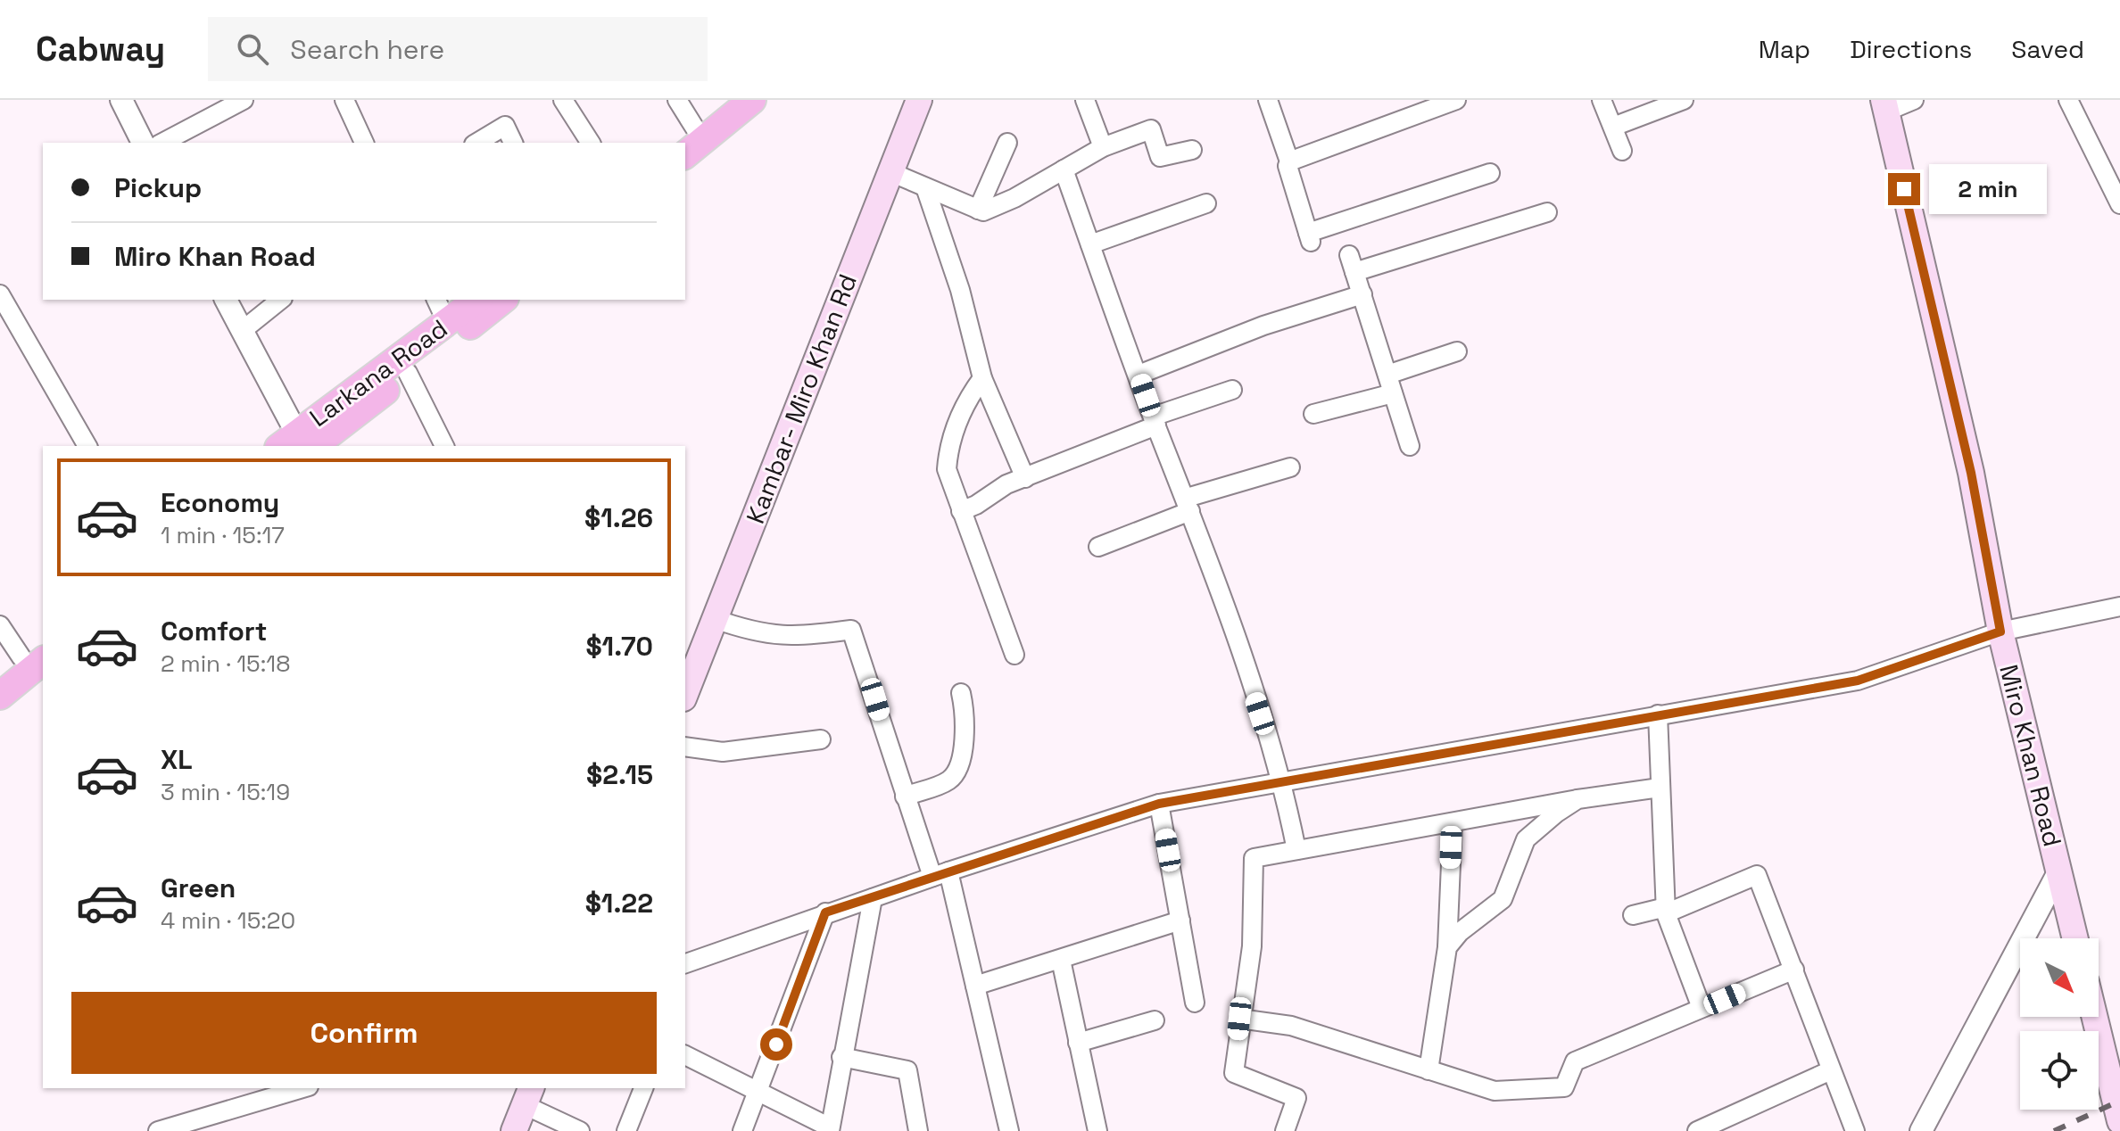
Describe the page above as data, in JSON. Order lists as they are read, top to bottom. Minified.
{"streets":{"main road":["Larkana Road","Kambar- Miro Khan Rd","Miro Khan Road"]},"north":"bottom right","page":{"header":"Cabway","search":"Search here","nav":["Map","Directions","Saved"],"banner":["Pickup","Miro Khan Road"],"bubble":"2 min","list":[{"name":"Economy","note":"1 min · 15:17","value":"$1.26"},{"name":"Comfort","note":"2 min · 15:18","value":"$1.70"},{"name":"XL","note":"3 min · 15:19","value":"$2.15"},{"name":"Green","note":"4 min · 15:20","value":"$1.22"}],"buttons":"Confirm"}}
